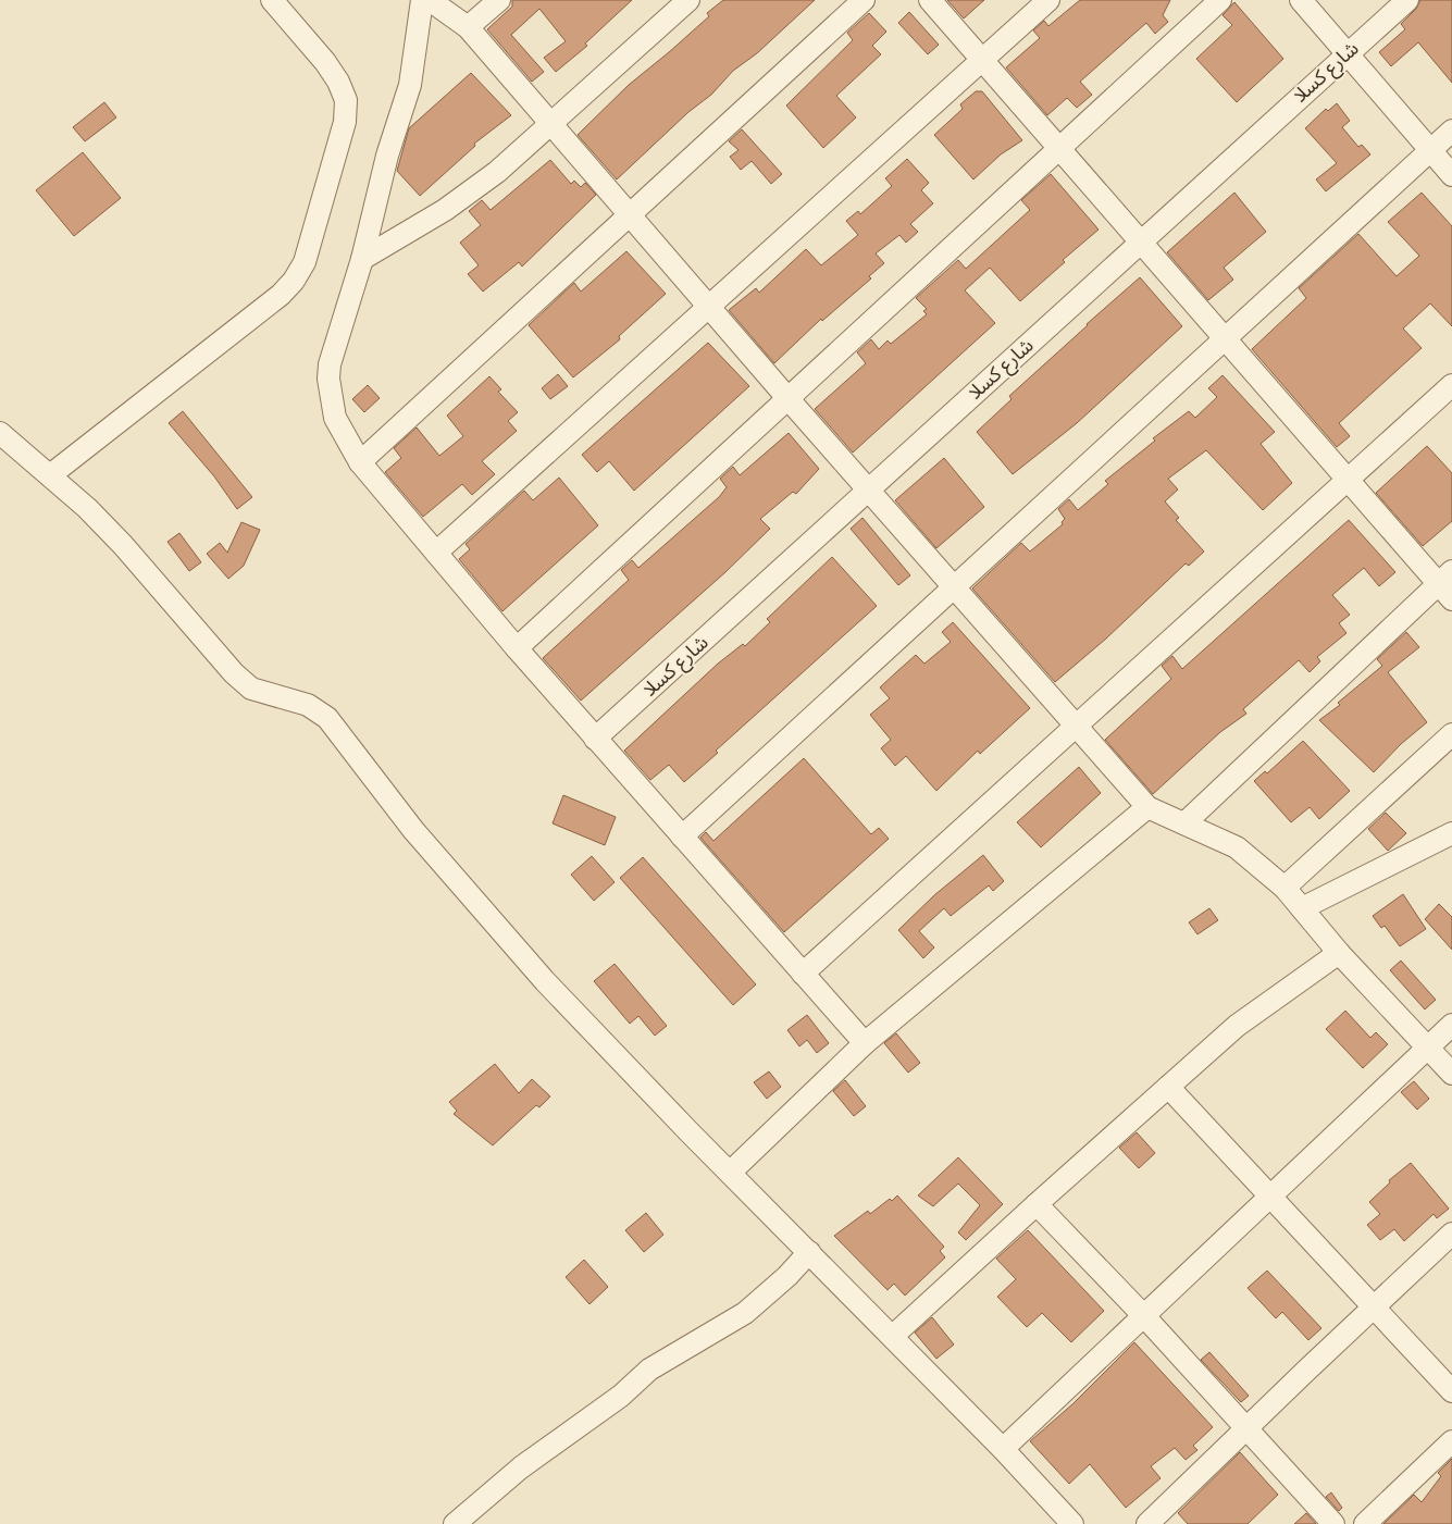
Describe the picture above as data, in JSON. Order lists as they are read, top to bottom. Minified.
{"streets":{"street":["شارع كسلا"]}}
